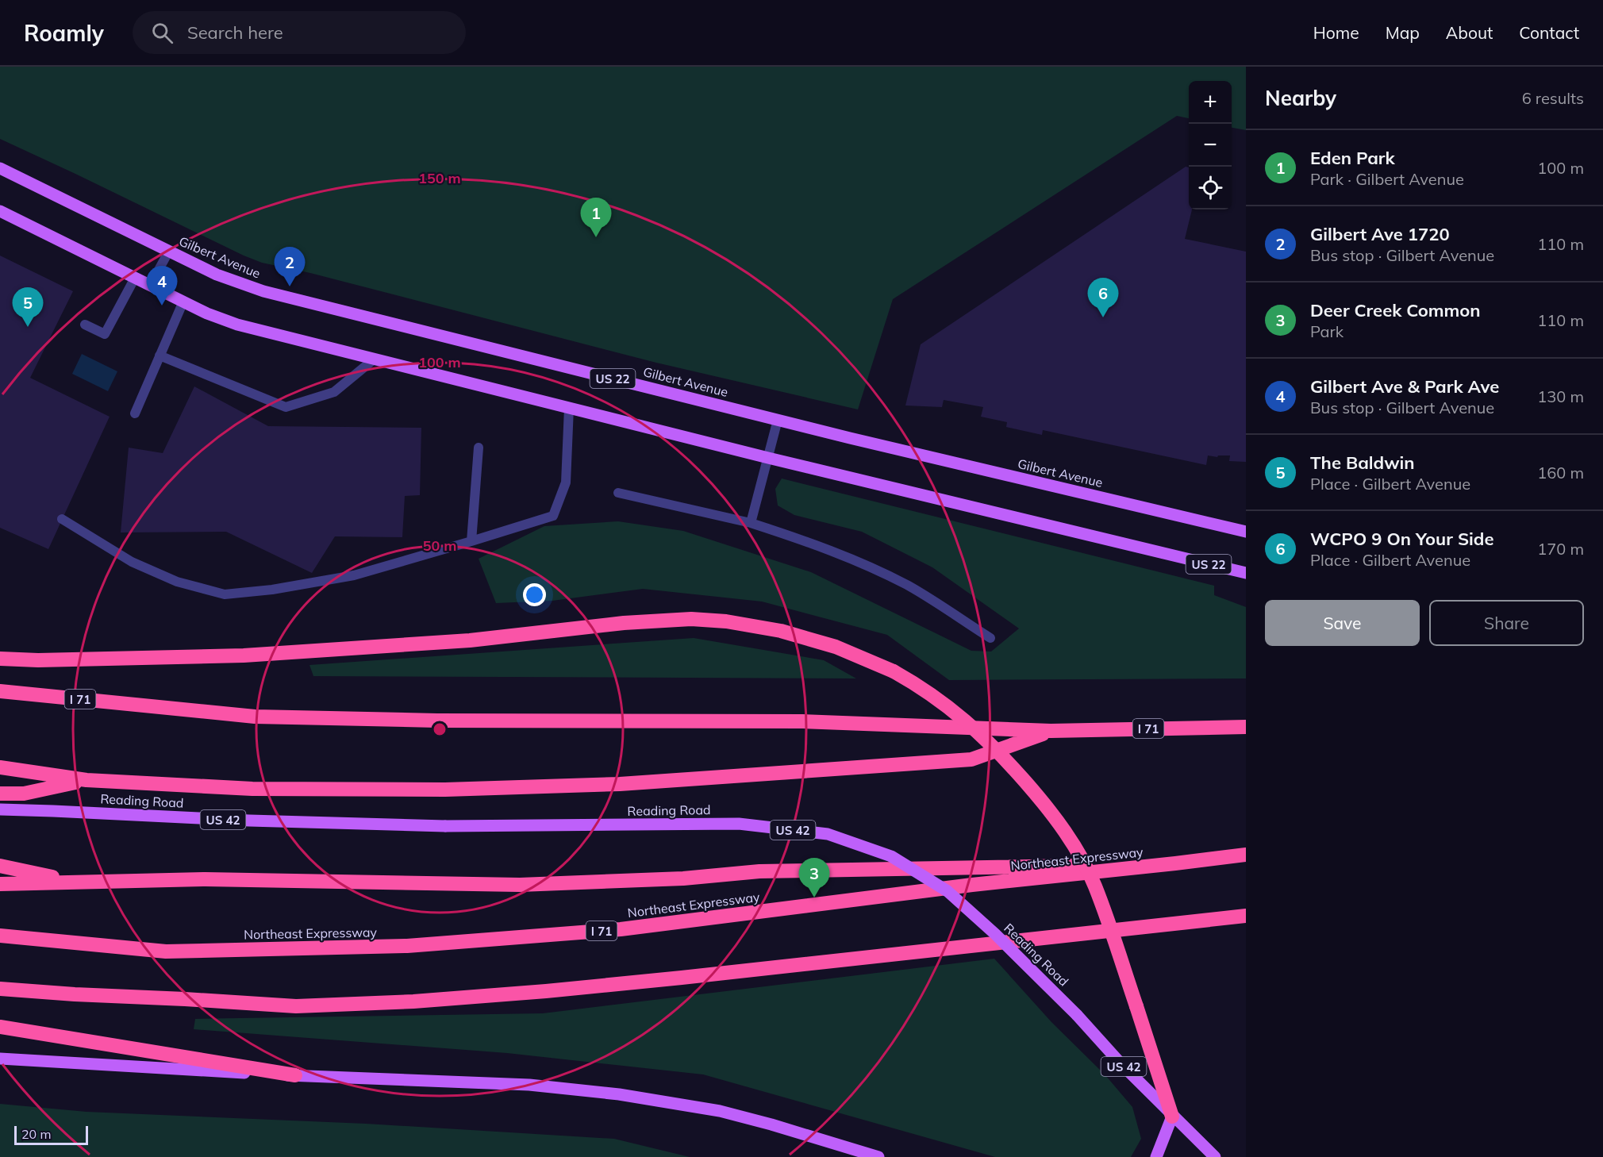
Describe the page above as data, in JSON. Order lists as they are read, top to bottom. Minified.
{"streets":{"highway":["I 71","Northeast Expressway"],"main road":["Gilbert Avenue","US 22","Reading Road","US 42"]},"scale_bar":"20 m","page":{"header":"Roamly","search":"Search here","nav":["Home","Map","About","Contact"],"heading":["Nearby","6 results"],"map_buttons":["+","−"],"list":[{"mark":"1","name":"Eden Park","note":"Park · Gilbert Avenue","value":"100 m"},{"mark":"2","name":"Gilbert Ave 1720","note":"Bus stop · Gilbert Avenue","value":"110 m"},{"mark":"3","name":"Deer Creek Common","note":"Park","value":"110 m"},{"mark":"4","name":"Gilbert Ave & Park Ave","note":"Bus stop · Gilbert Avenue","value":"130 m"},{"mark":"5","name":"The Baldwin","note":"Place · Gilbert Avenue","value":"160 m"},{"mark":"6","name":"WCPO 9 On Your Side","note":"Place · Gilbert Avenue","value":"170 m"}],"pins":["1","2","4","6","5","3"],"buttons":["Save","Share"],"scale":"20 m"},"rings":["150 m","100 m","50 m"]}
